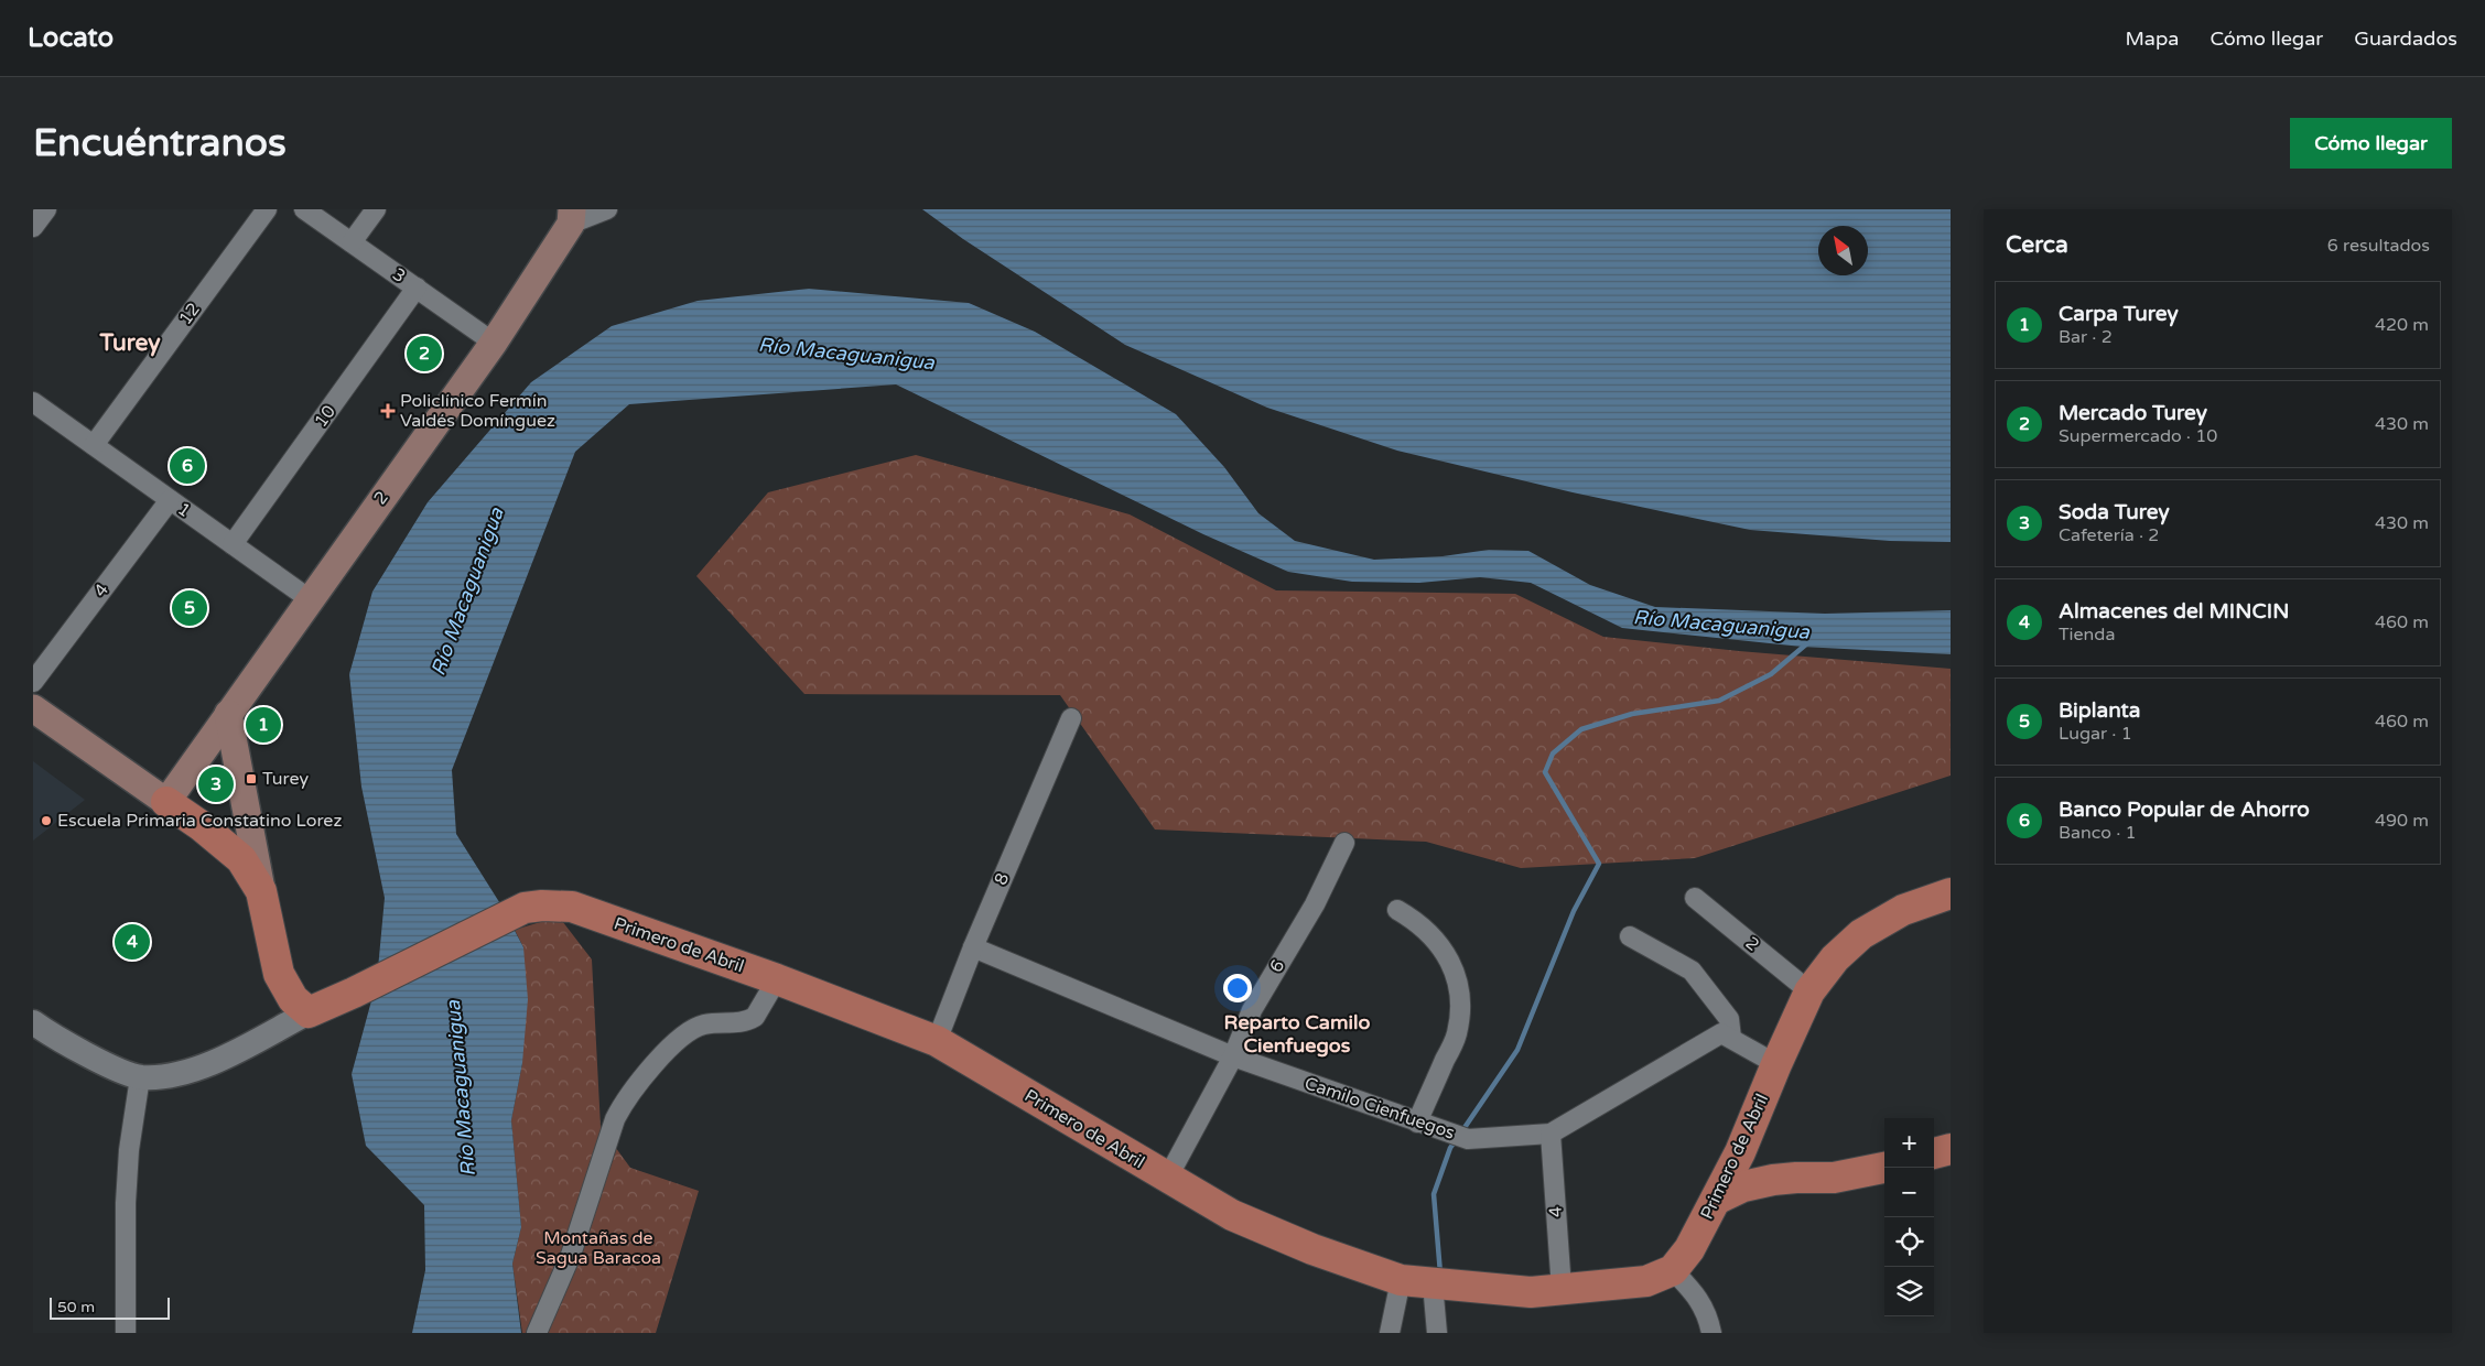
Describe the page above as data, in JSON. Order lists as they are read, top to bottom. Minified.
{"streets":{"main road":["2","Primero de Abril"],"street":["3","12","10","1","4","8","6","Camilo Cienfuegos"]},"crossings":[["3","10"],["3","2"],["12","1"],["10","1"],["2","1"],["2","Primero de Abril"],["1","4"],["4","Primero de Abril"],["4","Camilo Cienfuegos"],["8","Primero de Abril"],["8","Camilo Cienfuegos"],["Primero de Abril","6"],["6","Camilo Cienfuegos"]],"districts":["Turey","Reparto Camilo Cienfuegos"],"water":["Río Macaguanigua"],"parks":["Montañas de Sagua Baracoa"],"places":{"health":["Policlínico Fermín Valdés Domínguez"],"transit":["Turey"],"other":["Escuela Primaria Constatino Lorez"]},"scale_bar":"50 m","north":"top left","page":{"header":"Locato","nav":["Mapa","Cómo llegar","Guardados"],"buttons":"Cómo llegar","title":"Encuéntranos","heading":["Cerca","6 resultados"],"list":[{"mark":"1","name":"Carpa Turey","note":"Bar · 2","value":"420 m"},{"mark":"2","name":"Mercado Turey","note":"Supermercado · 10","value":"430 m"},{"mark":"3","name":"Soda Turey","note":"Cafetería · 2","value":"430 m"},{"mark":"4","name":"Almacenes del MINCIN","note":"Tienda","value":"460 m"},{"mark":"5","name":"Biplanta","note":"Lugar · 1","value":"460 m"},{"mark":"6","name":"Banco Popular de Ahorro","note":"Banco · 1","value":"490 m"}],"pins":["2","6","5","1","3","4"],"map_buttons":["+","−"],"scale":"50 m"}}
